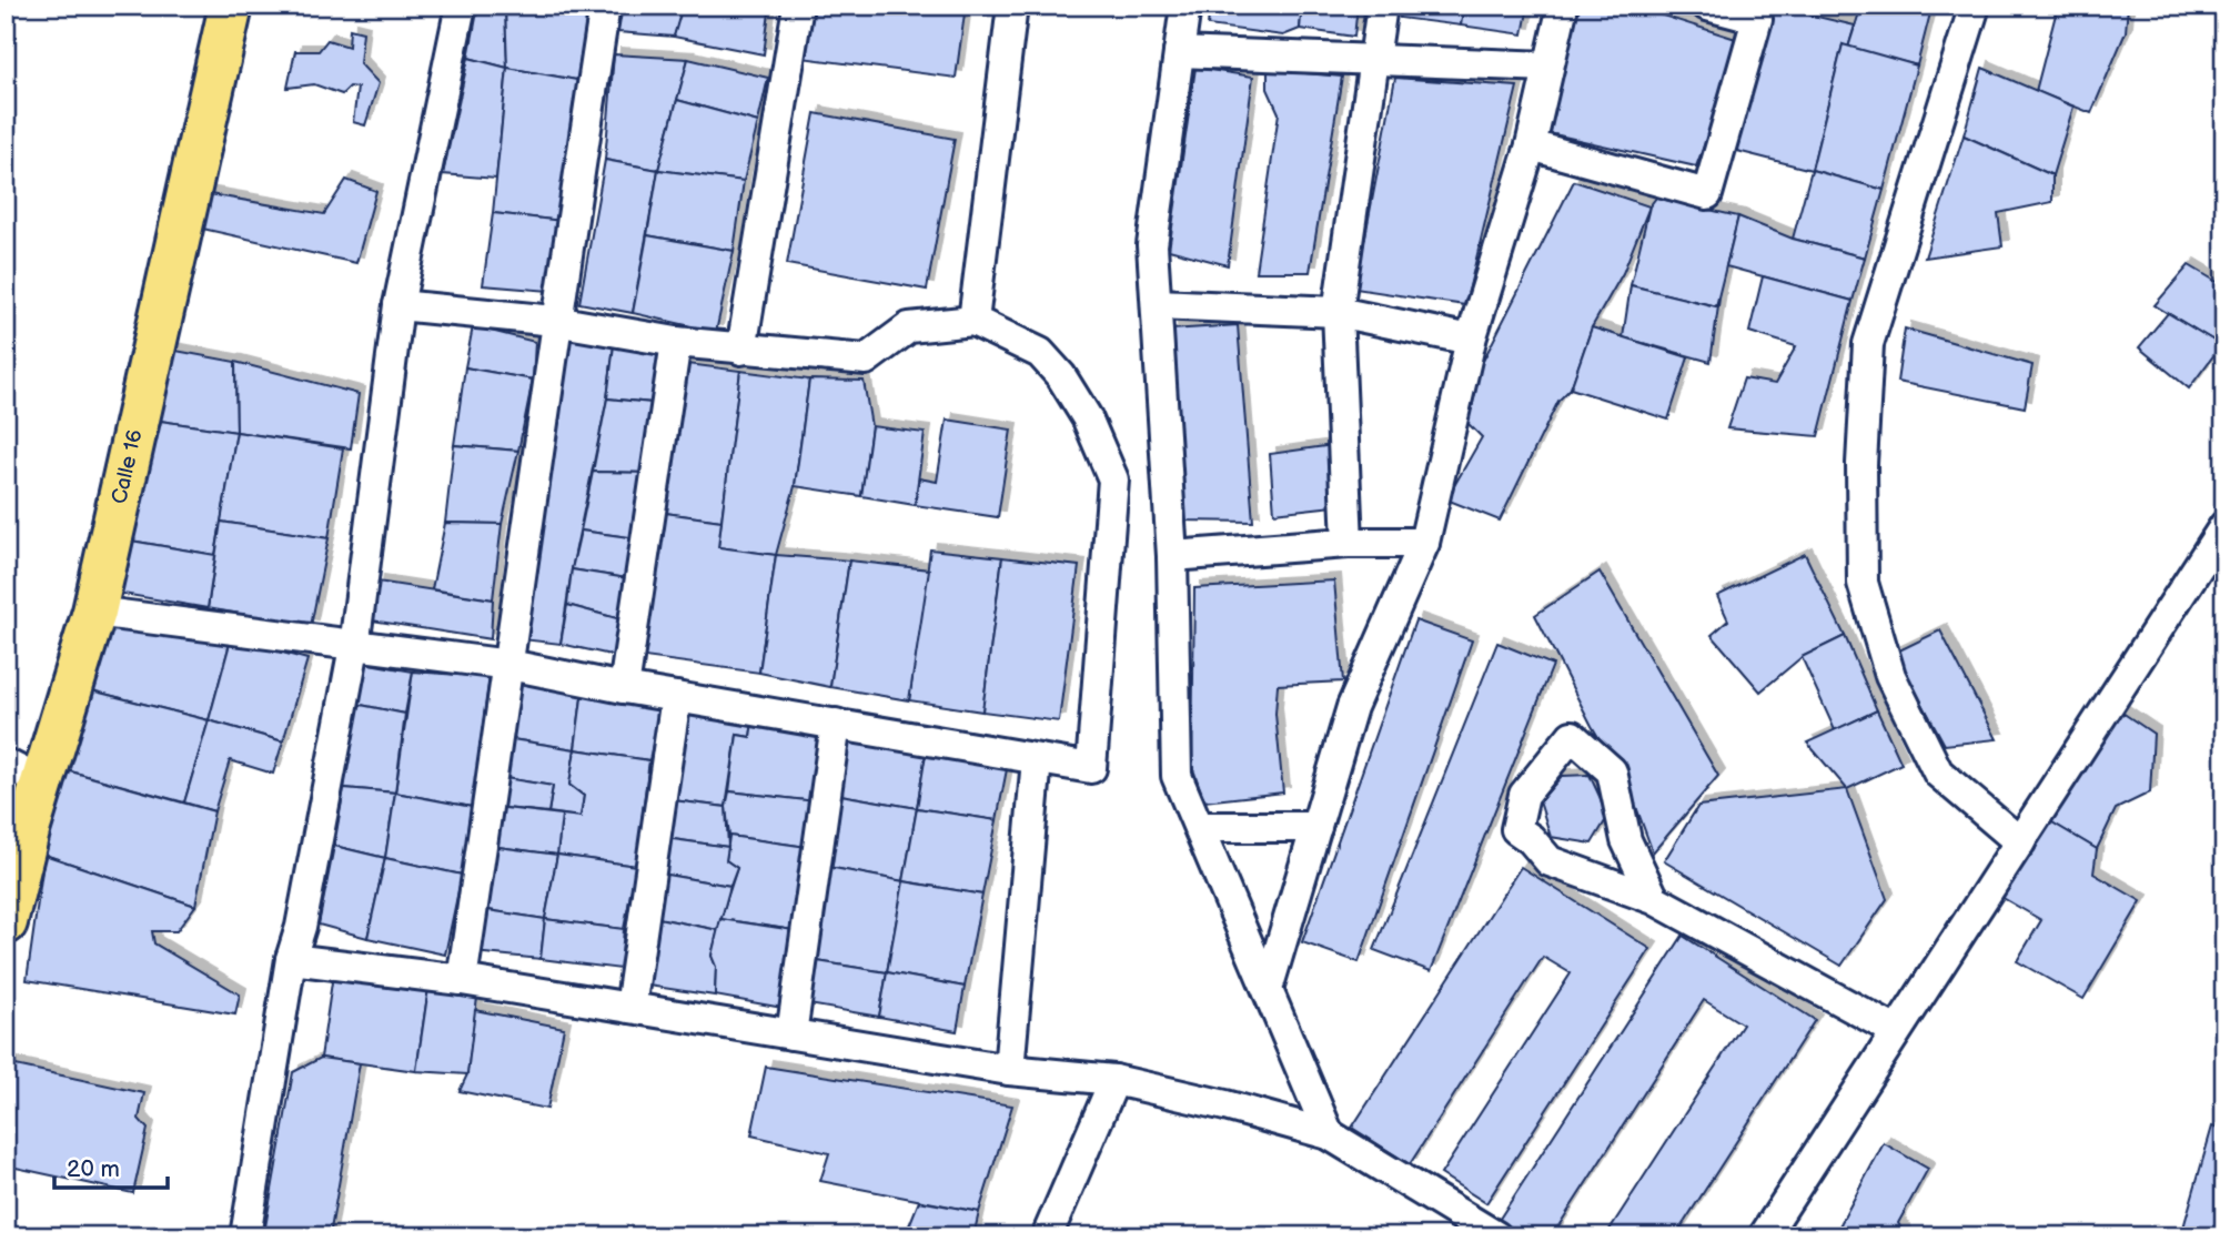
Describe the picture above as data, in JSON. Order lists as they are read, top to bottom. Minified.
{"streets":{"main road":["Calle 16"]},"scale_bar":"20 m"}
